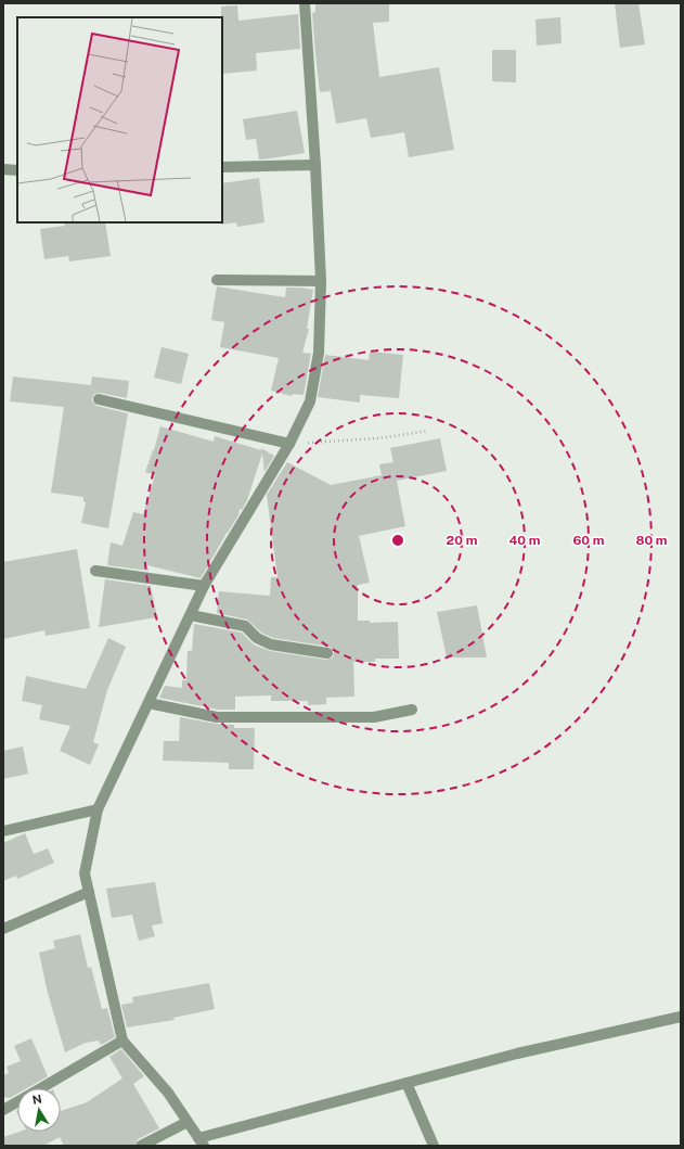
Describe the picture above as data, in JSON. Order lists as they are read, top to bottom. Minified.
{"north":"top","rings":["20 m","40 m","60 m","80 m"]}
